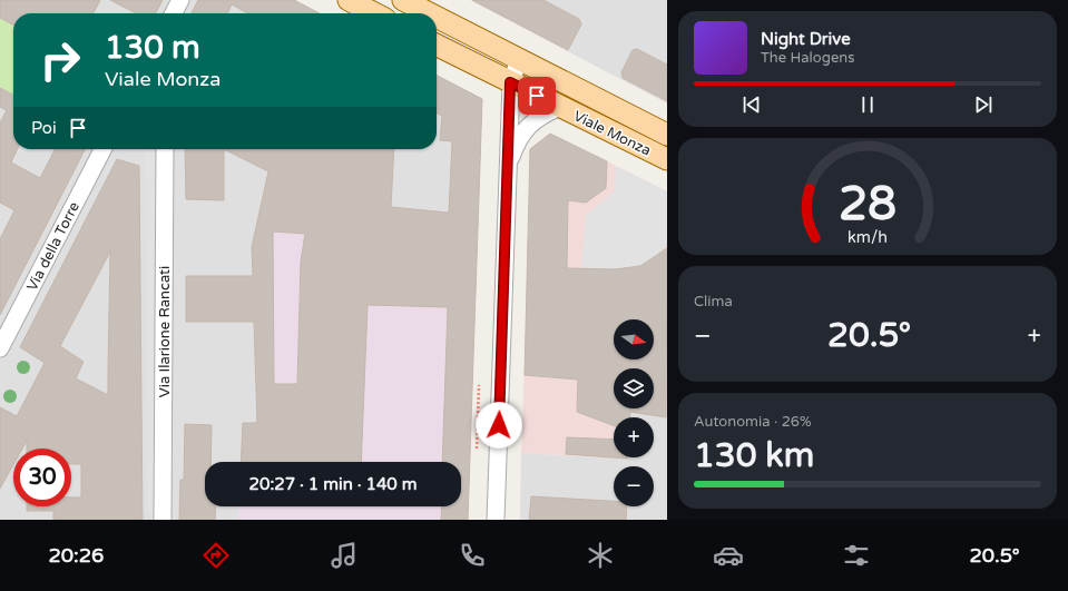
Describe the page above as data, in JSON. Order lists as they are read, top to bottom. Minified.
{"streets":{"main road":["Viale Monza"],"street":["Via della Torre","Via Ilarione Rancati"]},"north":"right","page":{"turn":["130 m","Viale Monza"],"song":["Night Drive","The Halogens"],"then":"Poi","tile":["Clima",["Autonomia · 26%","130 km"]],"heat":["−","20.5°","+"],"map_buttons":["+","−"],"limit":"30","trip":"20:27 · 1 min · 140 m","tabs":["20:26","20.5°"],"gauge":["28","km/h"]}}
